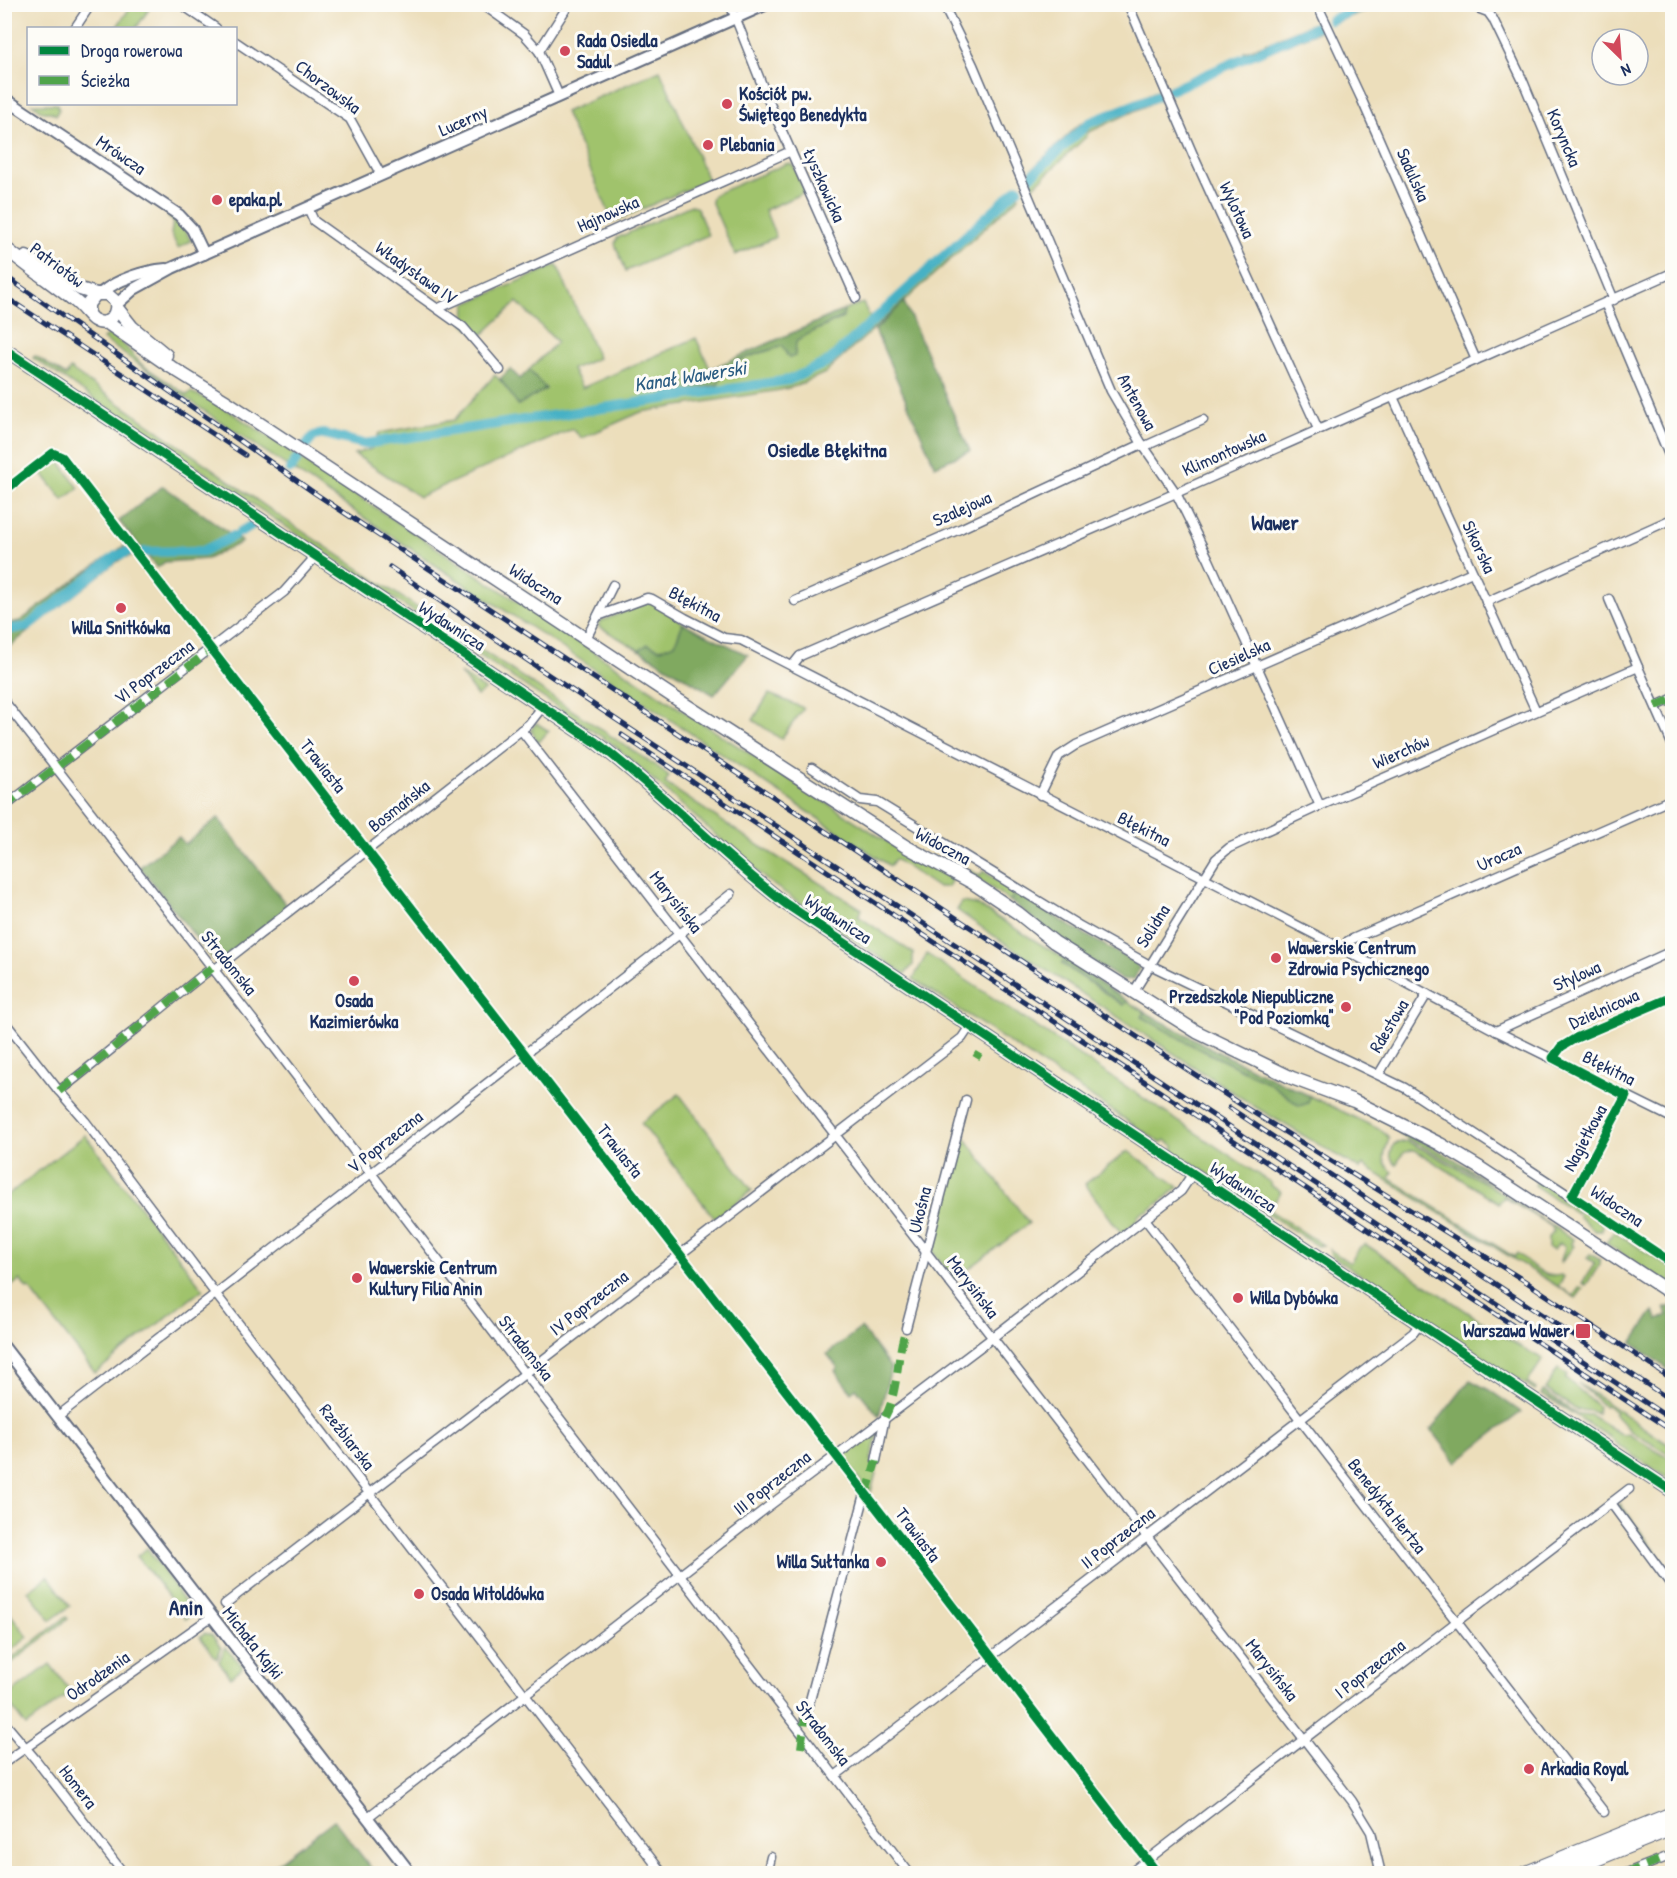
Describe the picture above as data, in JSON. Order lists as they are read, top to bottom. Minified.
{"streets":{"main road":["Patriotów","Widoczna","Wydawnicza"],"street":["Chorzowska","Lucerny","Koryncka","Mrówcza","Sadulska","Łyszkowicka","Wylotowa","Hajnowska","Władysława IV","Antenowa","Klimontowska","Szalejowa","Sikorska","Błękitna","Ciesielska","VI Poprzeczna","Wierchów","Trawiasta","Bosmańska","Urocza","Marysińska","Solidna","Stradomska","Stylowa","Dzielnicowa","Rdestowa","Nagietkowa","V Poprzeczna","Ukośna","IV Poprzeczna","Rzeźbiarska","III Poprzeczna","Benedykta Hertza","II Poprzeczna","Michała Kajki","I Poprzeczna","Odrodzenia","Homera"]},"crossings":[["Chorzowska","Lucerny"],["Lucerny","Mrówcza"],["Lucerny","Łyszkowicka"],["Lucerny","Patriotów"],["Lucerny","Władysława IV"],["Lucerny","Widoczna"],["Koryncka","Klimontowska"],["Sadulska","Klimontowska"],["Łyszkowicka","Hajnowska"],["Wylotowa","Klimontowska"],["Hajnowska","Władysława IV"],["Patriotów","Widoczna"],["Antenowa","Klimontowska"],["Antenowa","Szalejowa"],["Antenowa","Ciesielska"],["Antenowa","Wierchów"],["Klimontowska","Sikorska"],["Klimontowska","Błękitna"],["Sikorska","Ciesielska"],["Sikorska","Wierchów"],["Widoczna","Solidna"],["Widoczna","Rdestowa"],["Widoczna","Nagietkowa"],["Błękitna","Ciesielska"],["Błękitna","Wierchów"],["Błękitna","Urocza"],["Błękitna","Solidna"],["Błękitna","Stylowa"],["Błękitna","Dzielnicowa"],["Błękitna","Rdestowa"],["Błękitna","Nagietkowa"],["Wydawnicza","VI Poprzeczna"],["Wydawnicza","Bosmańska"],["Wydawnicza","IV Poprzeczna"],["Wydawnicza","III Poprzeczna"],["Wydawnicza","II Poprzeczna"],["VI Poprzeczna","Trawiasta"],["VI Poprzeczna","Stradomska"],["Wierchów","Solidna"],["Trawiasta","Bosmańska"],["Trawiasta","V Poprzeczna"],["Trawiasta","IV Poprzeczna"],["Trawiasta","III Poprzeczna"],["Trawiasta","II Poprzeczna"],["Trawiasta","I Poprzeczna"],["Bosmańska","Marysińska"],["Bosmańska","Stradomska"],["Bosmańska","Rzeźbiarska"],["Marysińska","V Poprzeczna"],["Marysińska","Ukośna"],["Marysińska","IV Poprzeczna"],["Marysińska","III Poprzeczna"],["Marysińska","II Poprzeczna"],["Marysińska","I Poprzeczna"],["Stradomska","V Poprzeczna"],["Stradomska","IV Poprzeczna"],["Stradomska","III Poprzeczna"],["Stradomska","II Poprzeczna"],["V Poprzeczna","Rzeźbiarska"],["V Poprzeczna","Michała Kajki"],["IV Poprzeczna","Rzeźbiarska"],["Rzeźbiarska","III Poprzeczna"],["III Poprzeczna","Benedykta Hertza"],["III Poprzeczna","Michała Kajki"],["Benedykta Hertza","II Poprzeczna"],["Benedykta Hertza","I Poprzeczna"],["Michała Kajki","Odrodzenia"],["Odrodzenia","Homera"]],"districts":["Osiedle Błękitna","Wawer","Anin"],"water":["Kanał Wawerski"],"places":{"other":["Rada Osiedla Sadul","Kościół pw. Świętego Benedykta","Plebania","epaka.pl","Willa Snitkówka","Wawerskie Centrum Zdrowia Psychicznego","Osada Kazimierówka","Przedszkole Niepubliczne \"Pod Poziomką\"","Wawerskie Centrum Kultury Filia Anin","Willa Dybówka","Willa Sułtanka","Osada Witoldówka","Arkadia Royal"],"transit":["Warszawa Wawer"]},"legend":["Droga rowerowa","Ścieżka"],"north":"bottom right"}
